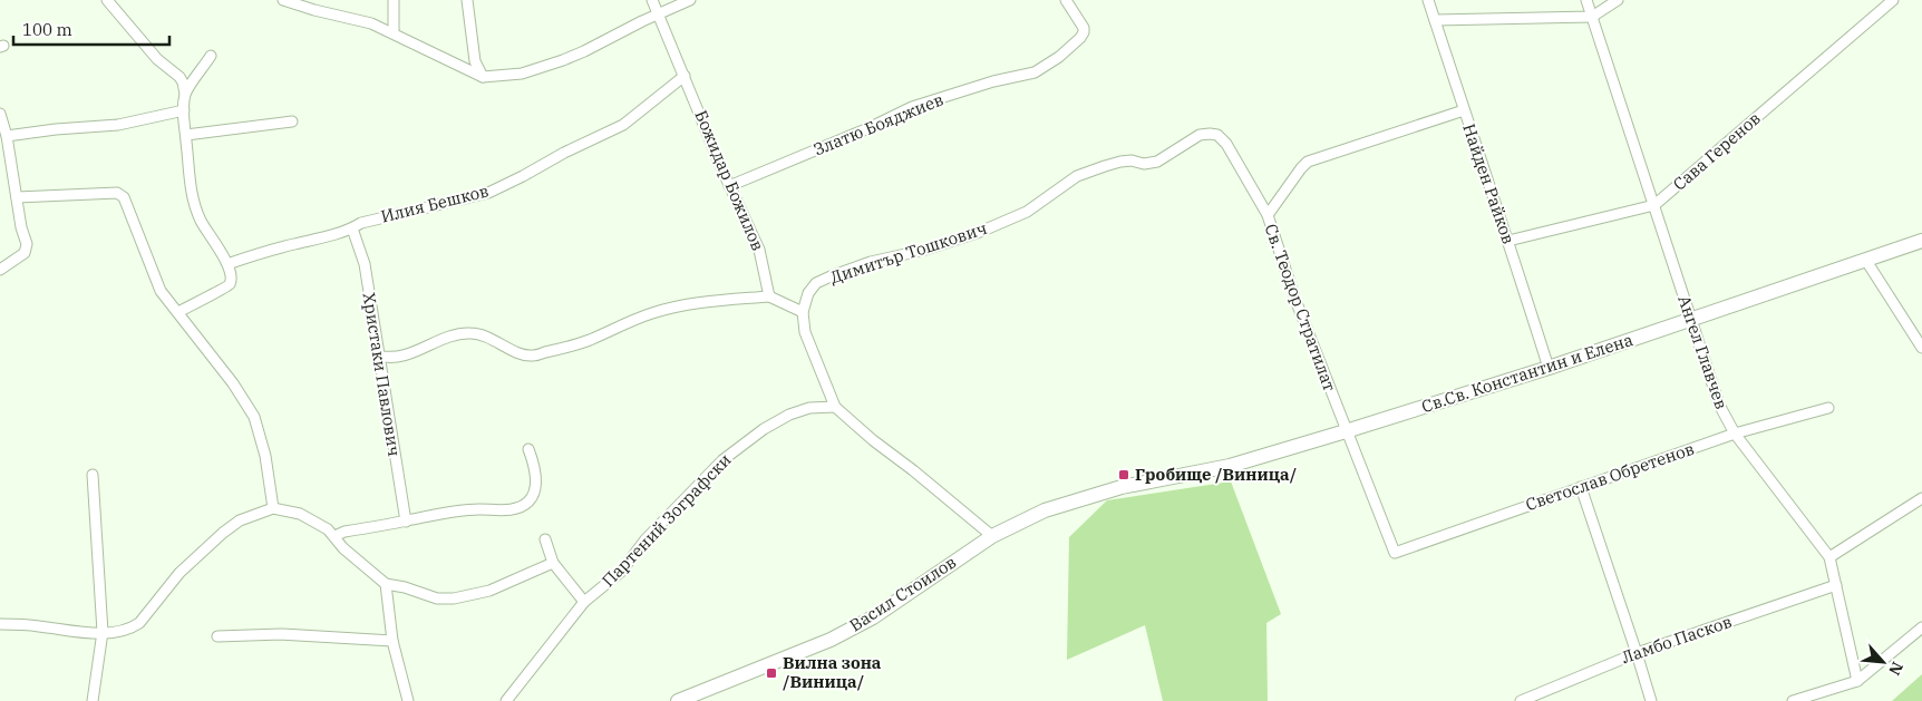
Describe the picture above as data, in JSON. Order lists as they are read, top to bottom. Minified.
{"streets":{"street":["Златю Бояджиев","Сава Геренов","Божидар Божилов","Найден Райков","Илия Бешков","Димитър Тошкович","Св. Теодор Стратилат","Ангел Главчев","Св.Св. Константин и Елена","Христаки Павлович","Светослав Обретенов","Партений Зографски","Васил Стоилов","Ламбо Пасков"]},"crossings":[["Златю Бояджиев","Божидар Божилов"],["Сава Геренов","Найден Райков"],["Сава Геренов","Ангел Главчев"],["Божидар Божилов","Илия Бешков"],["Найден Райков","Св. Теодор Стратилат"],["Найден Райков","Св.Св. Константин и Елена"],["Илия Бешков","Христаки Павлович"],["Димитър Тошкович","Св. Теодор Стратилат"],["Св. Теодор Стратилат","Св.Св. Константин и Елена"],["Св. Теодор Стратилат","Светослав Обретенов"],["Ангел Главчев","Св.Св. Константин и Елена"],["Ангел Главчев","Светослав Обретенов"],["Ангел Главчев","Ламбо Пасков"],["Св.Св. Константин и Елена","Васил Стоилов"]],"places":{"transit":["Гробище /Виница/","Вилна зона /Виница/"]},"scale_bar":"100 m","north":"bottom right"}
